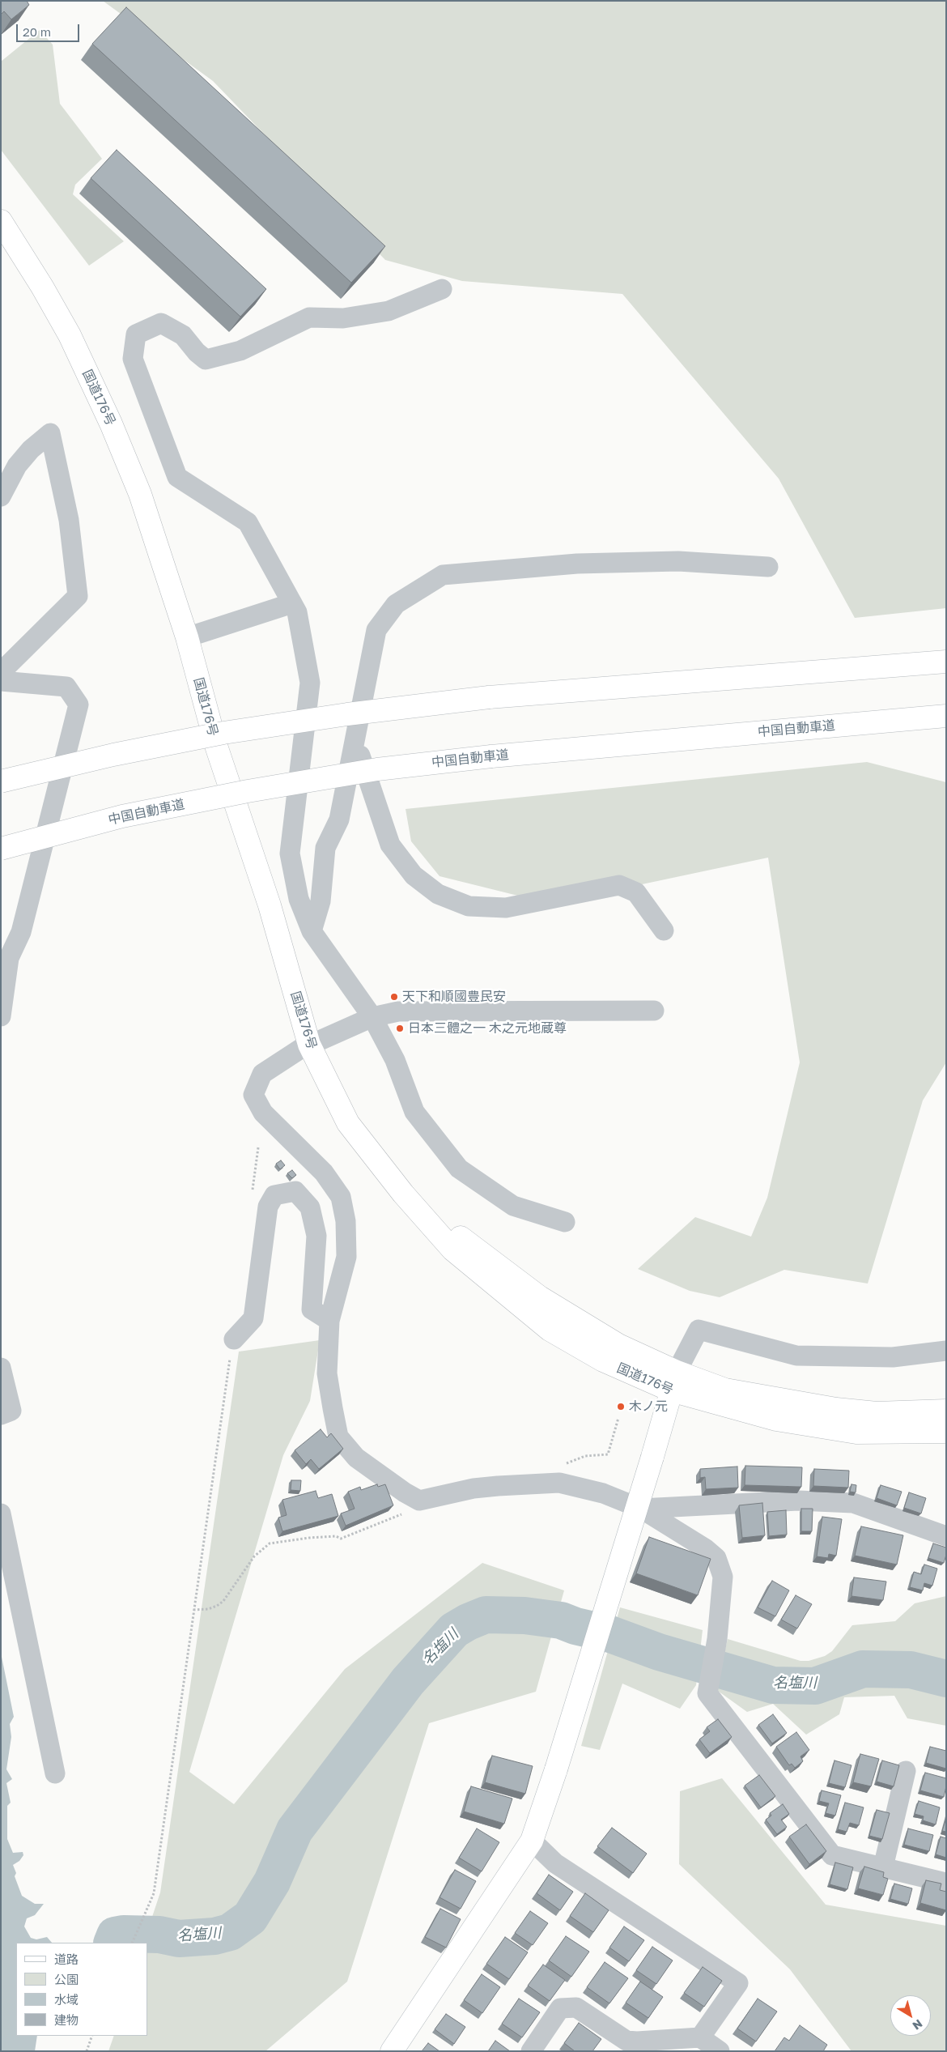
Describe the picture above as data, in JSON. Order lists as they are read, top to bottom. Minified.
{"streets":{"main road":["国道176号","中国自動車道"]},"water":["名塩川"],"places":["天下和順國豊民安","日本三體之一 木之元地蔵尊","木ノ元"],"legend":["道路","公園","水域","建物"],"scale_bar":"20 m","north":"bottom right"}
